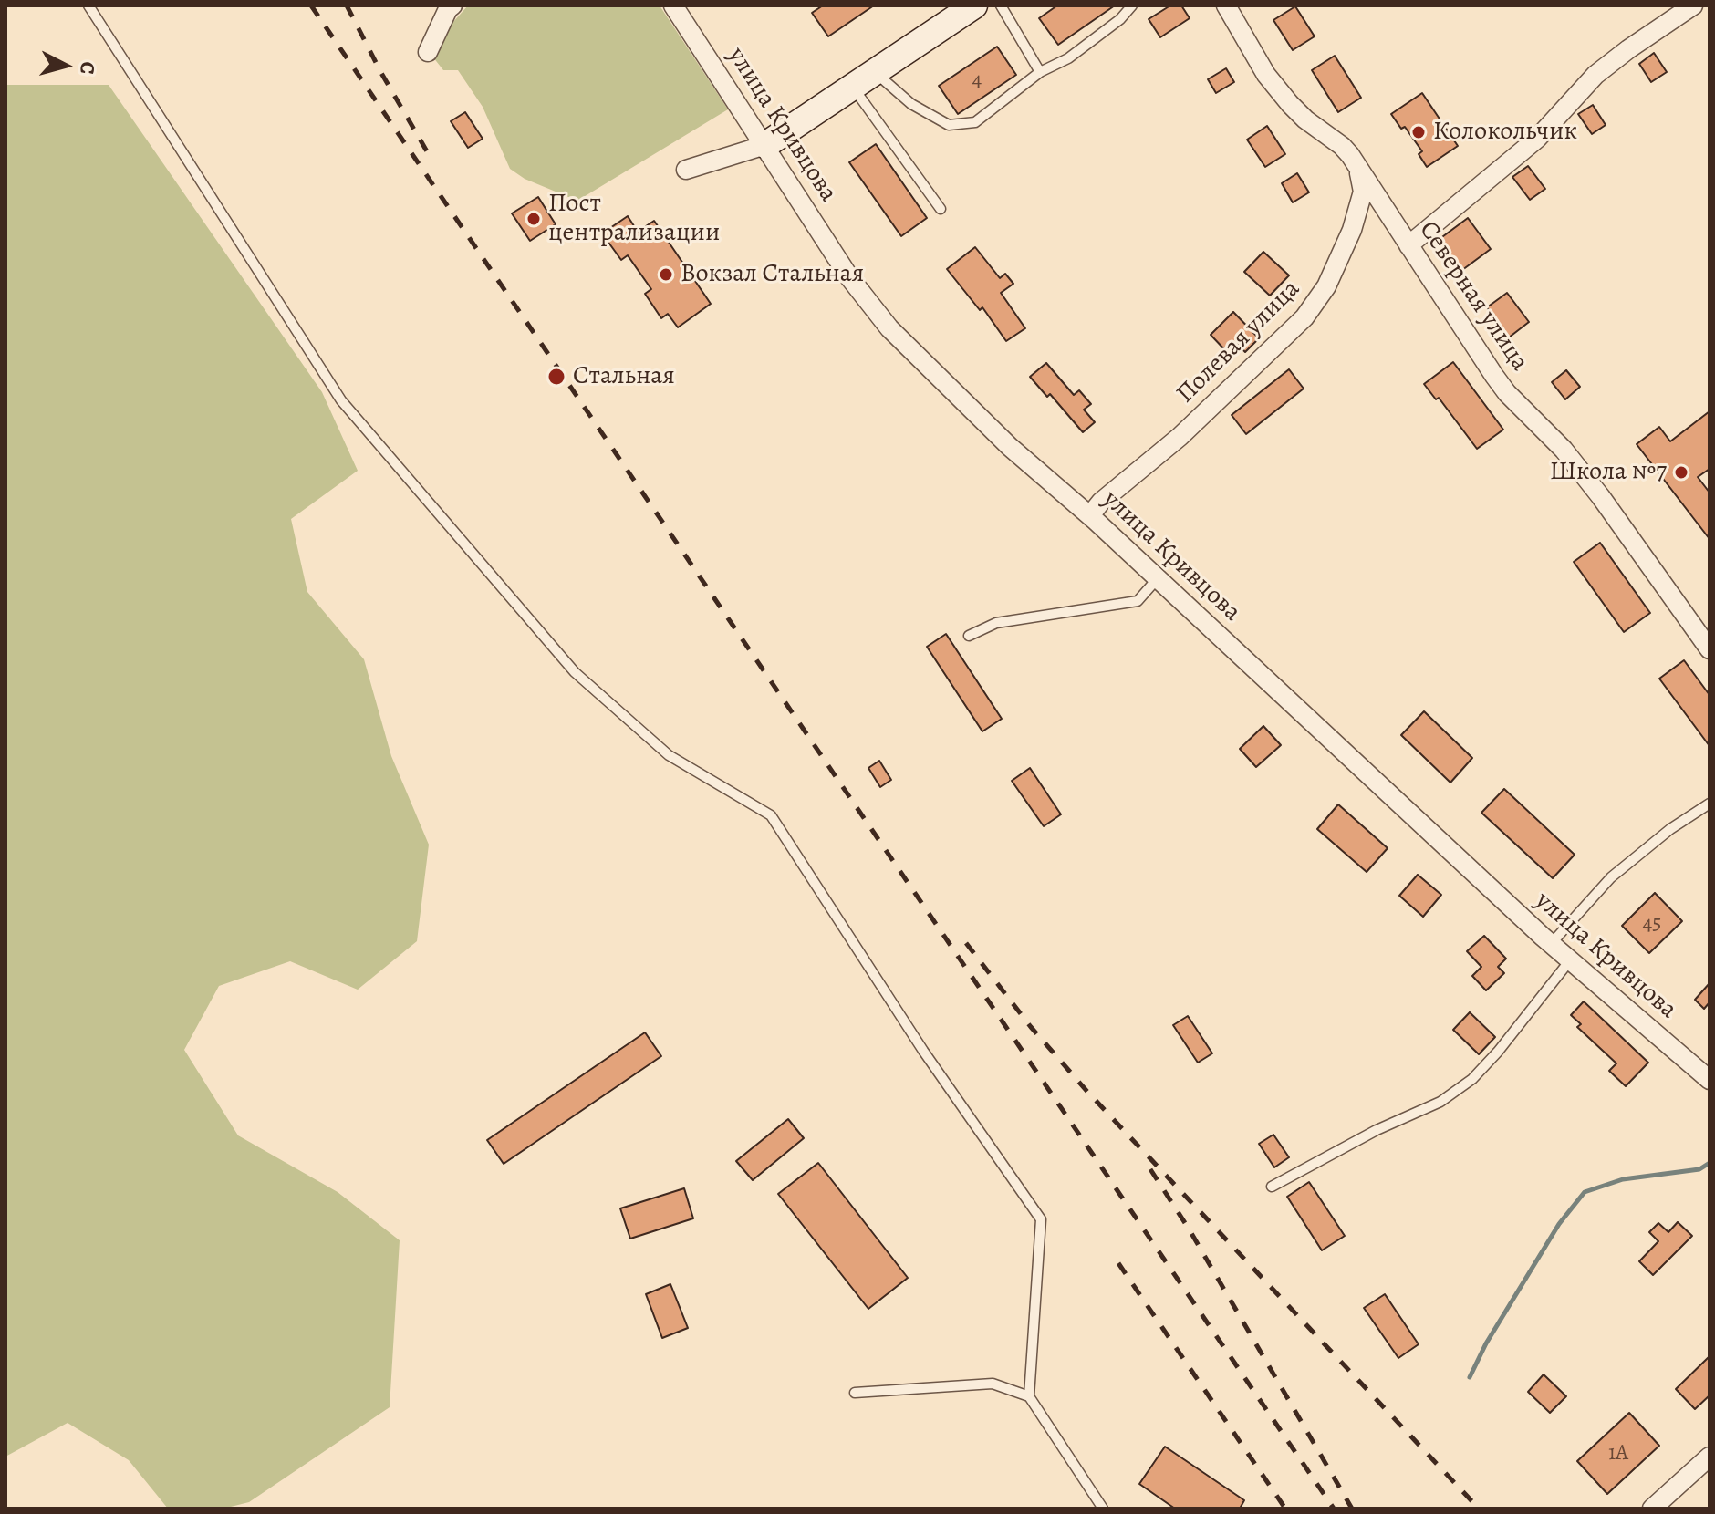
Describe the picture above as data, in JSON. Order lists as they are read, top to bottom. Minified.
{"streets":{"street":["улица Кривцова","Северная улица","Полевая улица"]},"crossings":[["улица Кривцова","Полевая улица"],["Северная улица","Полевая улица"]],"places":["Колокольчик","Пост централизации","Вокзал Стальная","Стальная","Школа №7"],"house_numbers":["4","45","1А"],"north":"right"}
